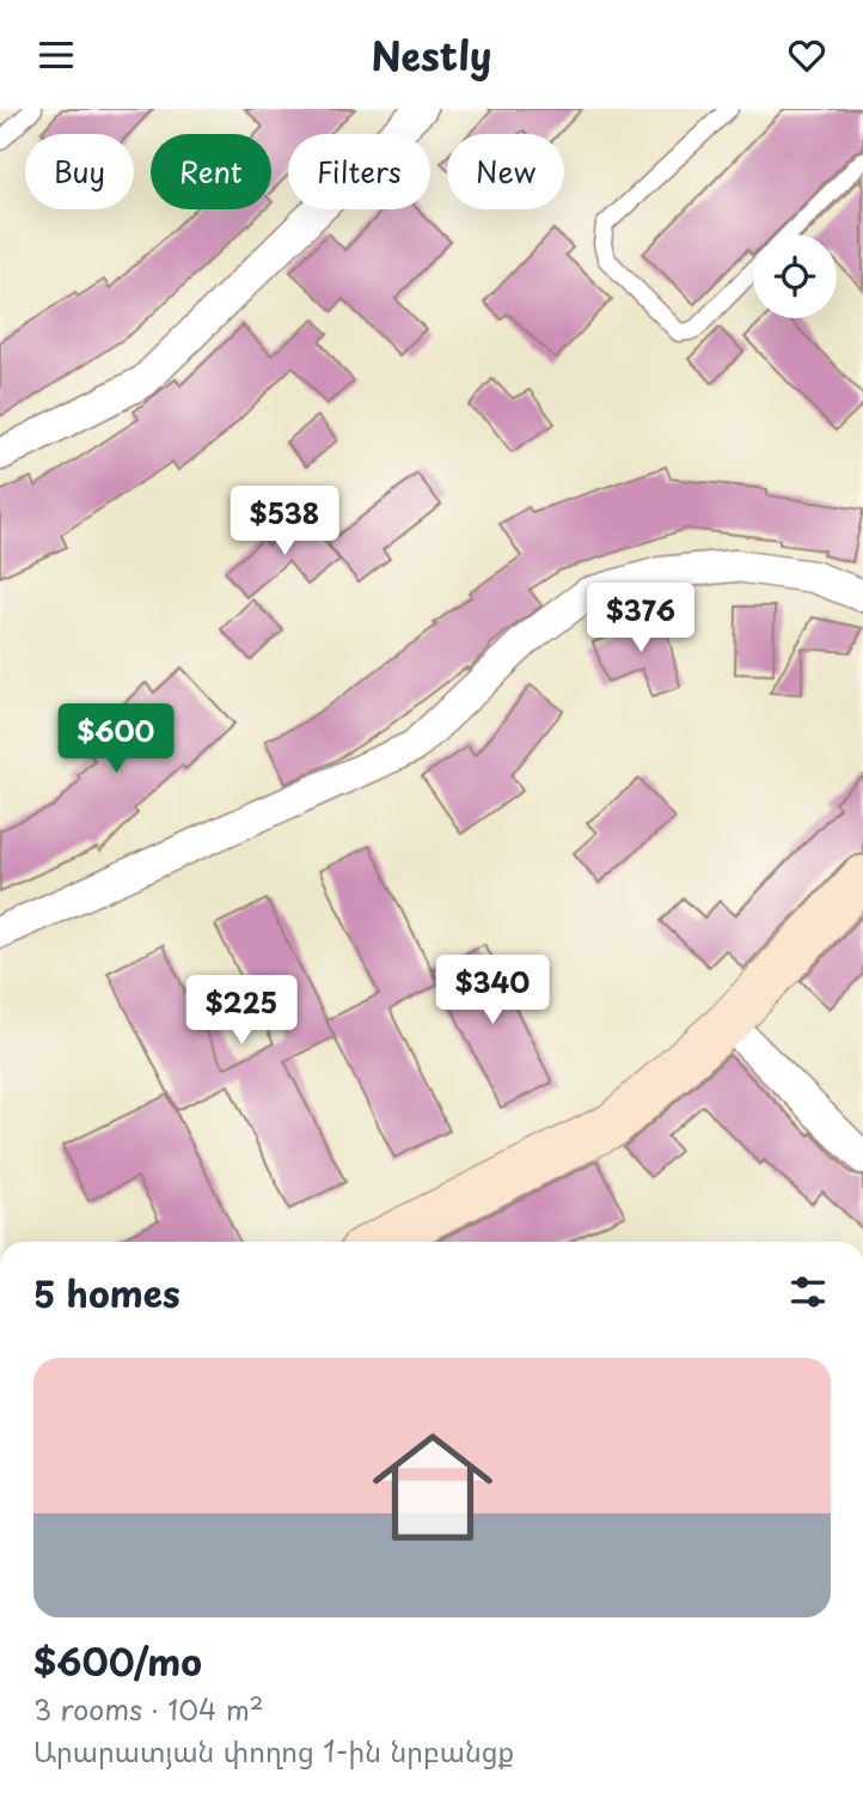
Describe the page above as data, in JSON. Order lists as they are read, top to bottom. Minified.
{"page":{"header":"Nestly","chip":["Buy","Rent","Filters","New"],"price":["$538","$376","$600","$340","$225"],"heading":"5 homes","list":[{"name":"$600/mo","note":"3 rooms · 104 m² · Արարատյան փողոց 1-ին նրբանցք"}]}}
